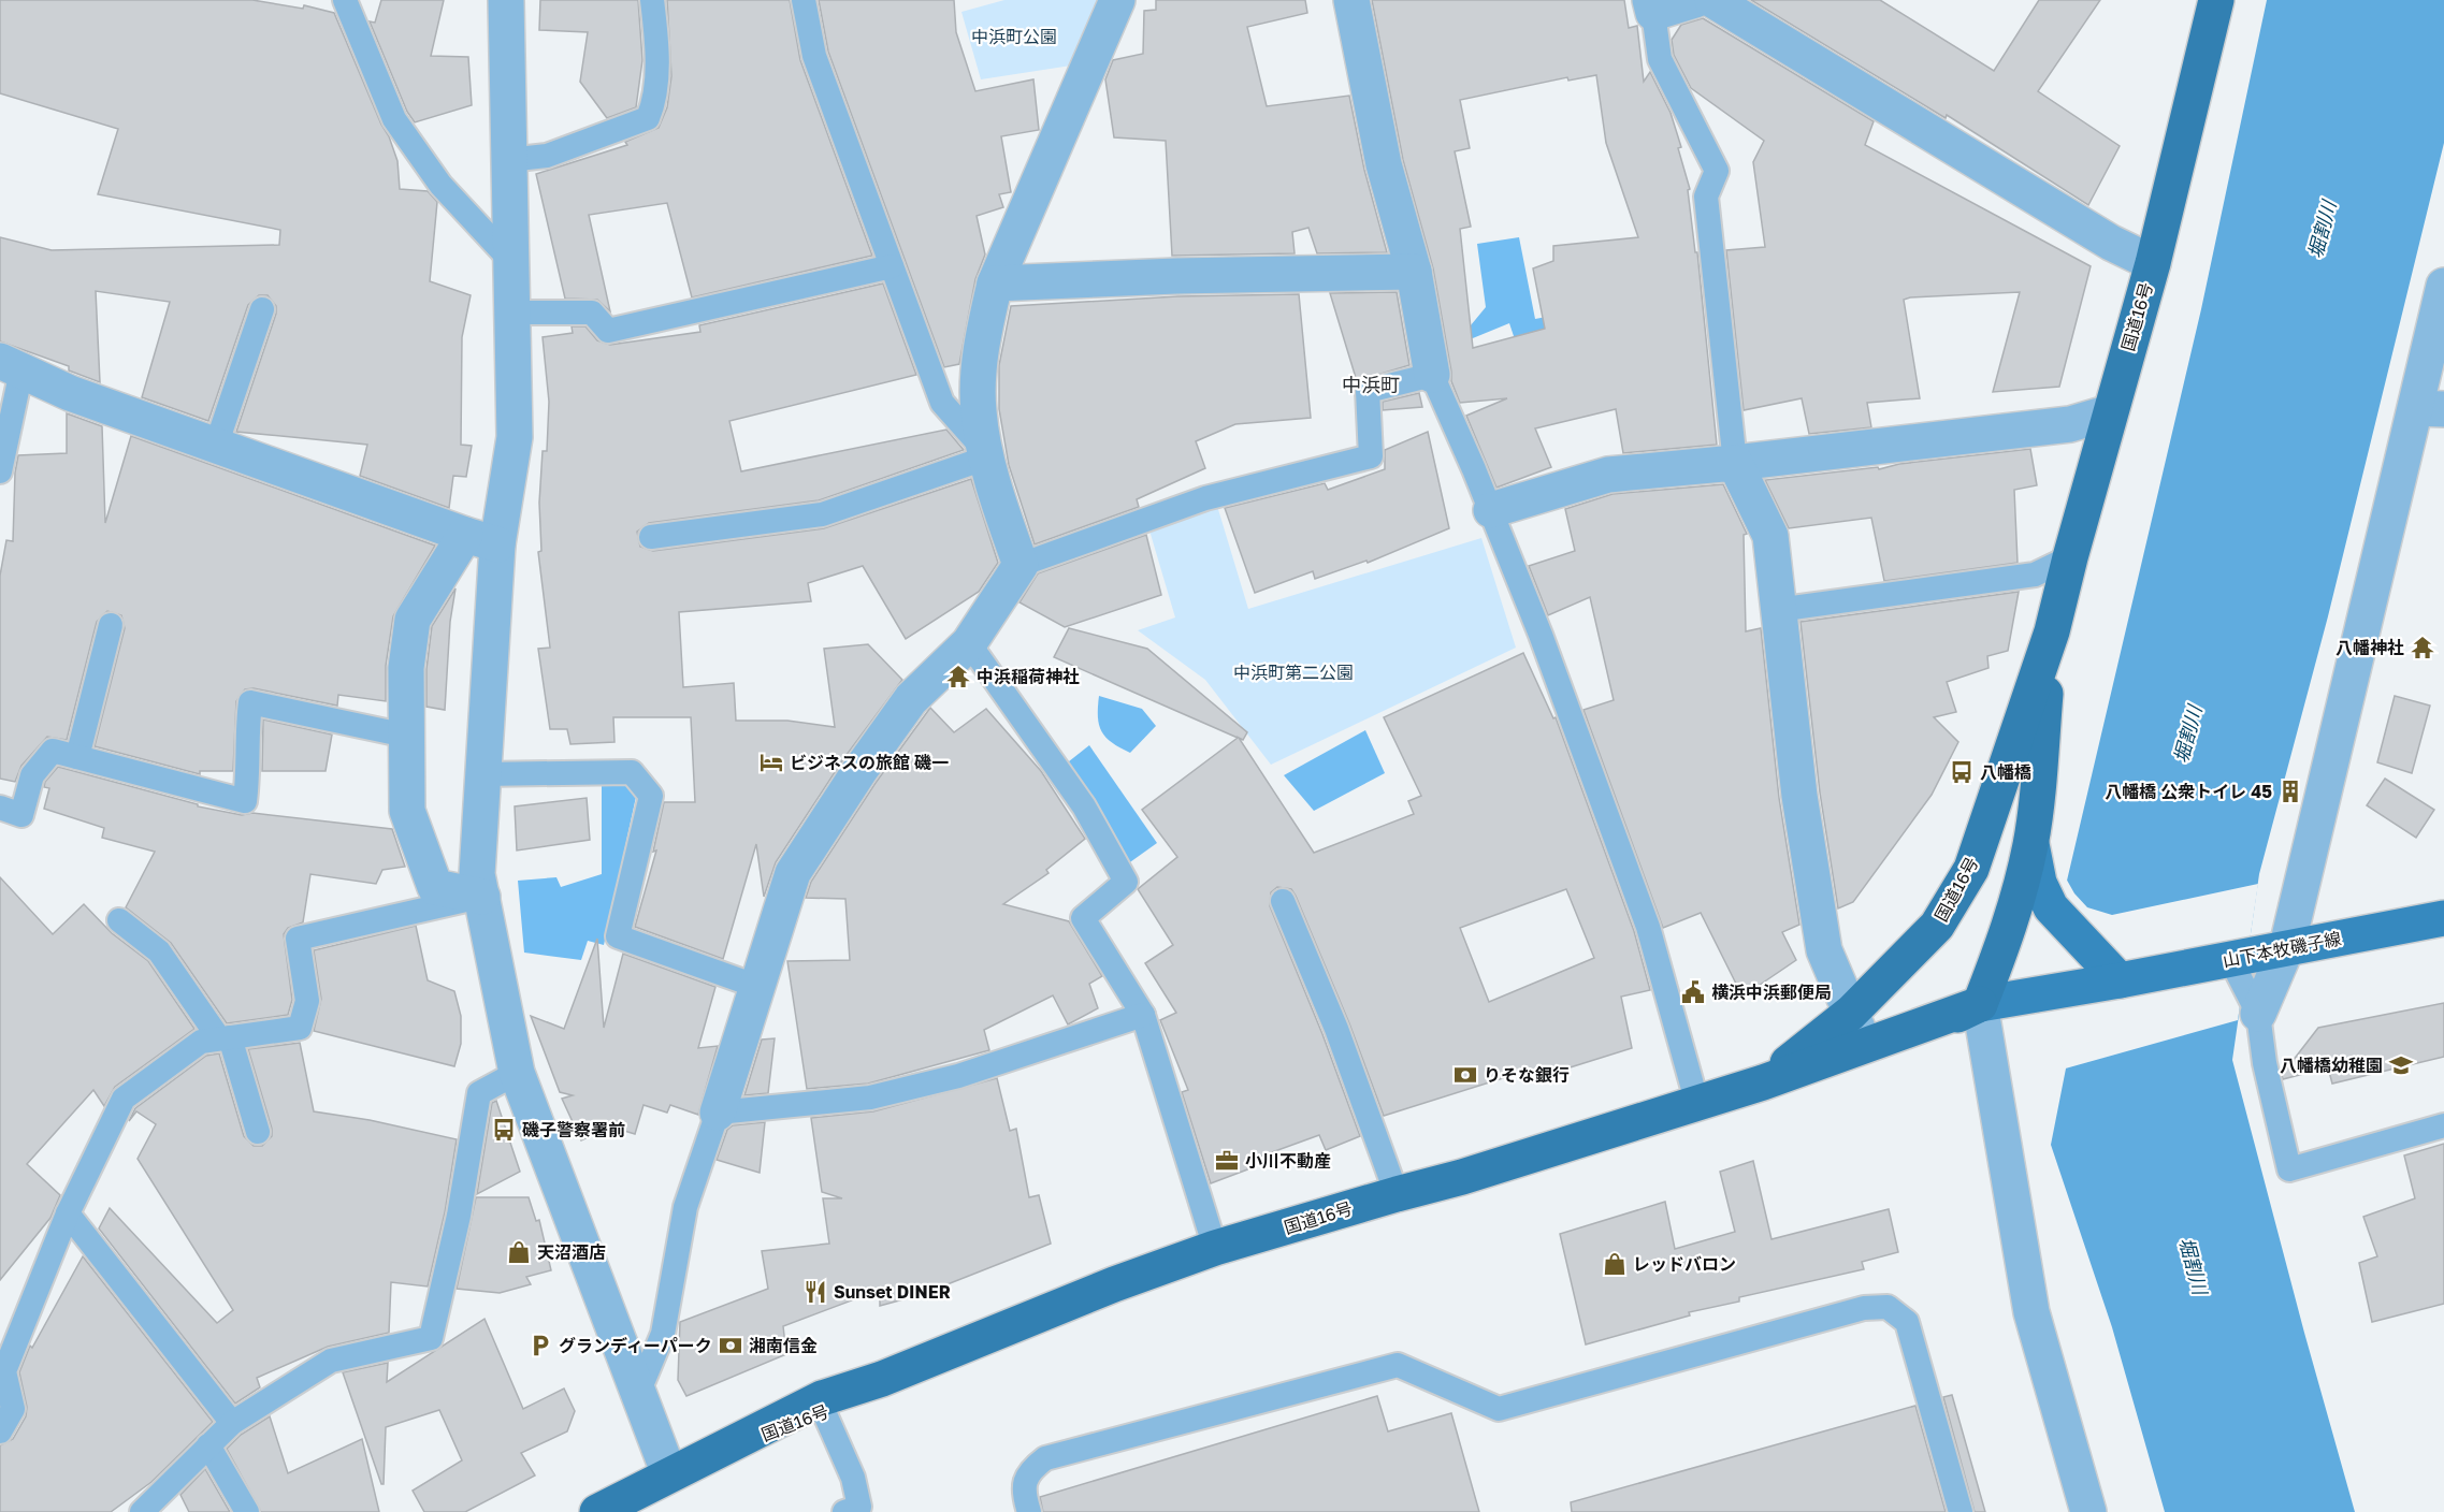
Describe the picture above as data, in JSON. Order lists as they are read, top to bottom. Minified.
{"streets":{"highway":["国道16号"],"main road":["山下本牧磯子線"]},"crossings":[["国道16号","山下本牧磯子線"]],"districts":["中浜町"],"water":["堀割川"],"parks":["中浜町公園","中浜町第二公園"],"places":{"temple":["八幡神社","中浜稲荷神社"],"hotel":["ビジネスの旅館 磯一"],"bus stop":["八幡橋","磯子警察署前"],"building":["八幡橋 公衆トイレ 45"],"public building":["横浜中浜郵便局"],"school or university":["八幡橋幼稚園"],"bank":["りそな銀行","湘南信金"],"office":["小川不動産"],"shop":["天沼酒店","レッドバロン"],"restaurant":["Sunset DINER"],"parking":["グランディーパーク"]}}
